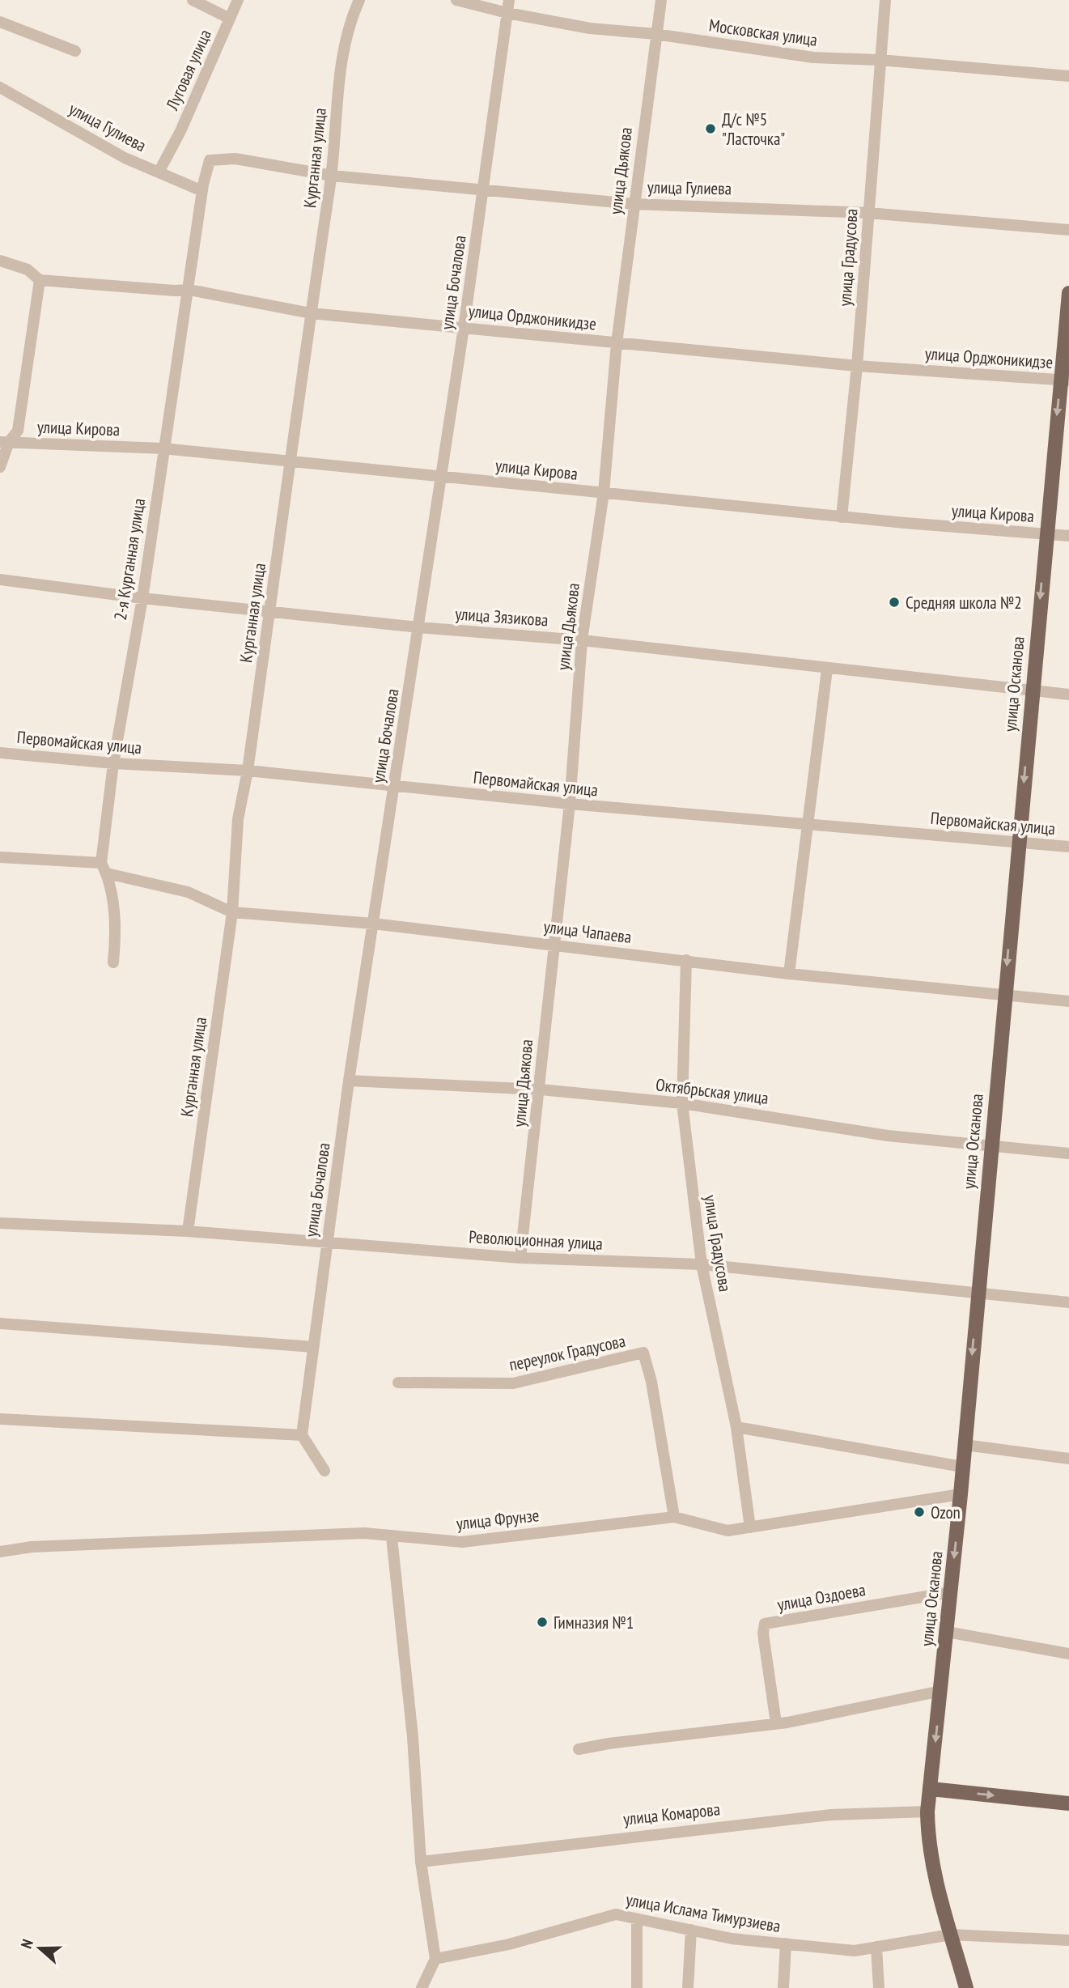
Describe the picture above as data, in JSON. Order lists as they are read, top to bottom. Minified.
{"streets":{"main road":["улица Осканова"],"street":["Московская улица","Луговая улица","улица Гулиева","Курганная улица","улица Дьякова","улица Градусова","улица Бочалова","улица Орджоникидзе","улица Кирова","2-я Курганная улица","улица Зязикова","Первомайская улица","улица Чапаева","Октябрьская улица","Революционная улица","переулок Градусова","улица Фрунзе","улица Оздоева","улица Комарова","улица Ислама Тимурзиева"]},"crossings":[["Московская улица","улица Дьякова"],["Московская улица","улица Градусова"],["Московская улица","улица Бочалова"],["Луговая улица","улица Гулиева"],["улица Гулиева","Курганная улица"],["улица Гулиева","улица Дьякова"],["улица Гулиева","улица Градусова"],["улица Гулиева","улица Бочалова"],["улица Гулиева","2-я Курганная улица"],["Курганная улица","улица Орджоникидзе"],["Курганная улица","улица Кирова"],["Курганная улица","улица Зязикова"],["Курганная улица","Первомайская улица"],["Курганная улица","улица Чапаева"],["Курганная улица","Революционная улица"],["улица Дьякова","улица Орджоникидзе"],["улица Дьякова","улица Кирова"],["улица Дьякова","улица Зязикова"],["улица Дьякова","Первомайская улица"],["улица Дьякова","улица Чапаева"],["улица Дьякова","Октябрьская улица"],["улица Дьякова","Революционная улица"],["улица Градусова","улица Орджоникидзе"],["улица Градусова","улица Кирова"],["улица Градусова","улица Чапаева"],["улица Градусова","Октябрьская улица"],["улица Градусова","Революционная улица"],["улица Градусова","улица Фрунзе"],["улица Бочалова","улица Орджоникидзе"],["улица Бочалова","улица Кирова"],["улица Бочалова","улица Зязикова"],["улица Бочалова","Первомайская улица"],["улица Бочалова","улица Чапаева"],["улица Бочалова","Октябрьская улица"],["улица Бочалова","Революционная улица"],["улица Орджоникидзе","2-я Курганная улица"],["улица Орджоникидзе","улица Осканова"],["улица Кирова","2-я Курганная улица"],["улица Кирова","улица Осканова"],["2-я Курганная улица","улица Зязикова"],["2-я Курганная улица","Первомайская улица"],["улица Зязикова","улица Осканова"],["улица Осканова","Первомайская улица"],["улица Осканова","улица Чапаева"],["улица Осканова","Октябрьская улица"],["улица Осканова","Революционная улица"],["улица Осканова","улица Фрунзе"],["улица Осканова","улица Оздоева"],["улица Осканова","улица Комарова"],["улица Осканова","улица Ислама Тимурзиева"],["переулок Градусова","улица Фрунзе"]],"one_way":["улица Осканова"],"places":["Д/с №5 \"Ласточка\"","Средняя школа №2","Ozon","Гимназия №1"],"north":"left"}
